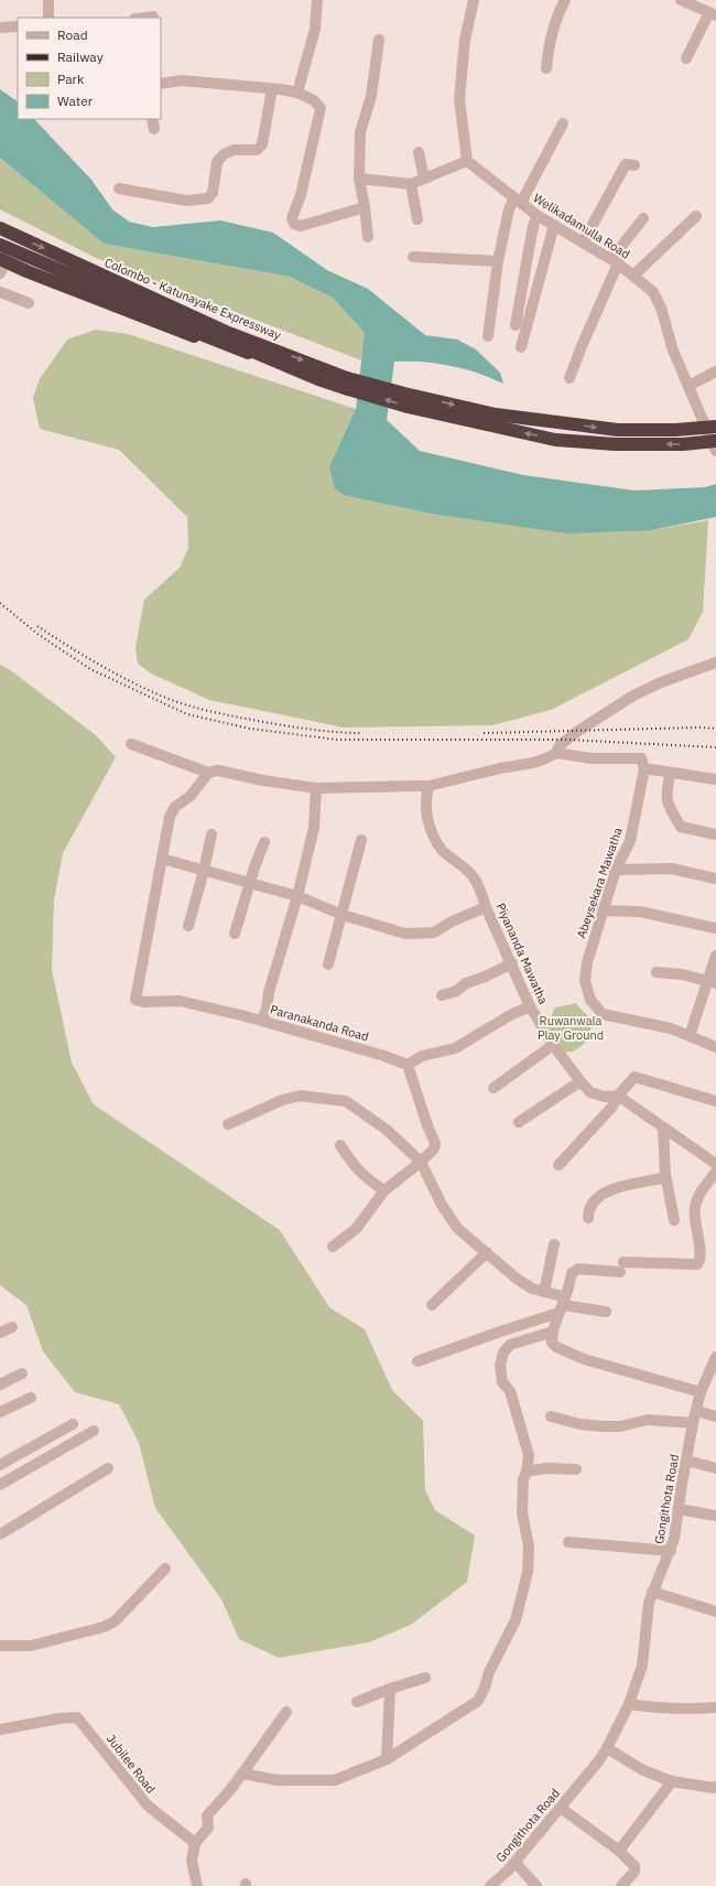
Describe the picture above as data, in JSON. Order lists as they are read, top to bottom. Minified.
{"streets":{"highway":["Colombo - Katunayake Expressway"],"street":["Welikadamulla Road","Abeysekara Mawatha","Piyananda Mawatha","Paranakanda Road","Gongithota Road","Jubilee Road"]},"parks":["Ruwanwala Play Ground"],"legend":["Road","Railway","Park","Water"]}
